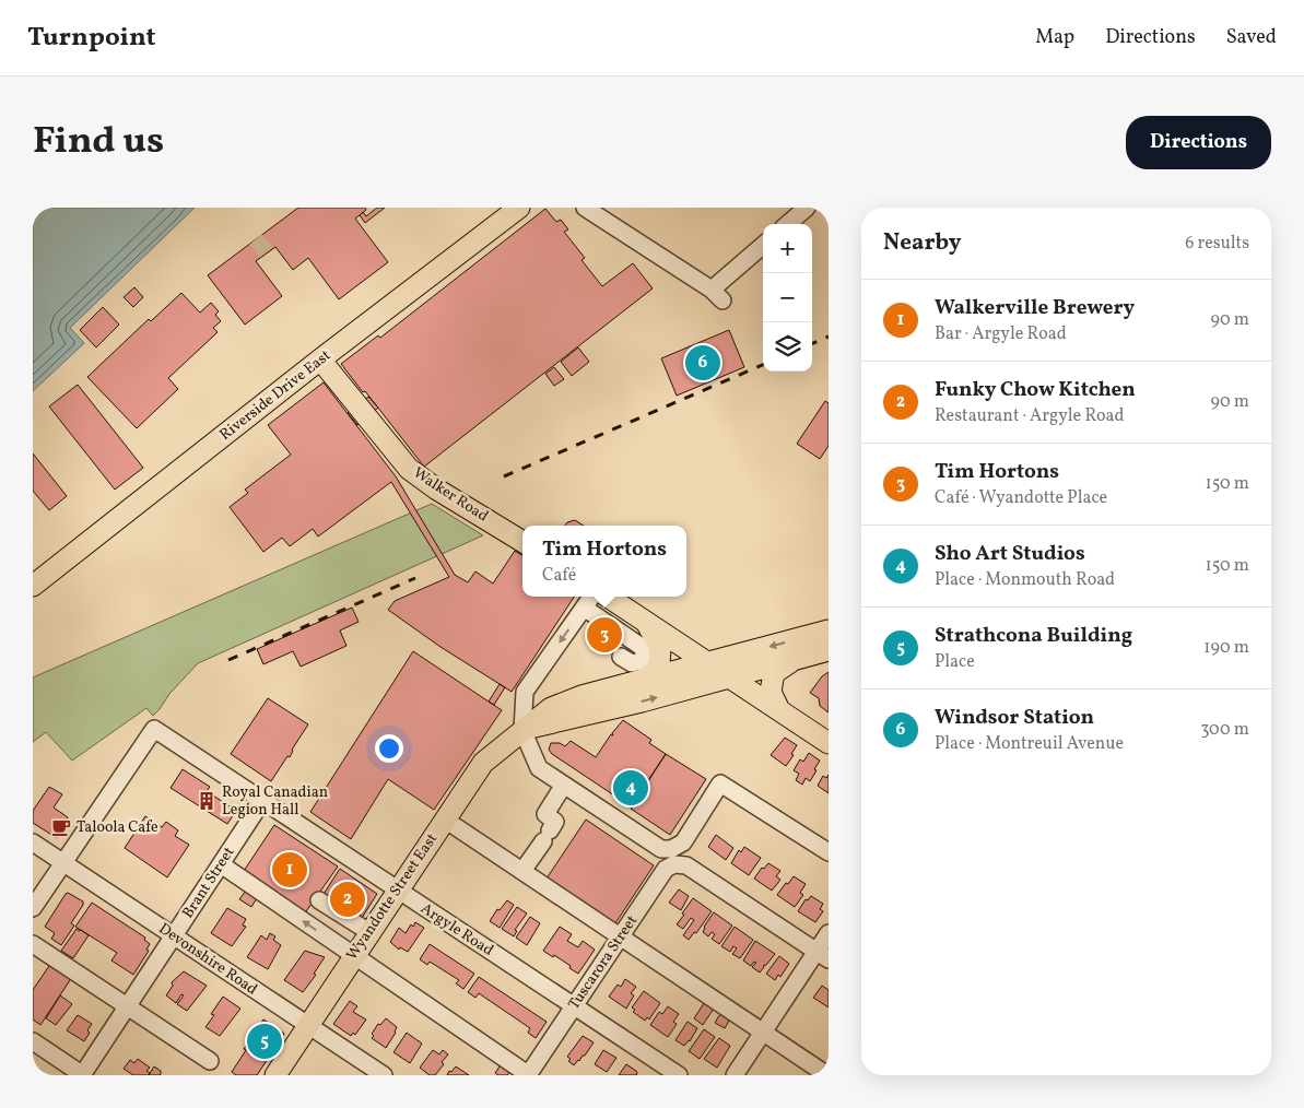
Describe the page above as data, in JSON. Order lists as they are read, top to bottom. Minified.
{"streets":{"main road":["Riverside Drive East","Walker Road","Wyandotte Street East"],"street":["Brant Street","Argyle Road","Devonshire Road","Tuscarora Street"]},"crossings":[["Riverside Drive East","Walker Road"],["Brant Street","Argyle Road"],["Brant Street","Devonshire Road"],["Wyandotte Street East","Argyle Road"],["Wyandotte Street East","Devonshire Road"],["Argyle Road","Devonshire Road"],["Argyle Road","Tuscarora Street"]],"places":{"building":["Royal Canadian Legion Hall"],"cafe":["Taloola Cafe"]},"page":{"header":"Turnpoint","nav":["Map","Directions","Saved"],"title":"Find us","buttons":"Directions","heading":["Nearby","6 results"],"map_buttons":["+","−"],"list":[{"mark":"1","name":"Walkerville Brewery","note":"Bar · Argyle Road","value":"90 m"},{"mark":"2","name":"Funky Chow Kitchen","note":"Restaurant · Argyle Road","value":"90 m"},{"mark":"3","name":"Tim Hortons","note":"Café · Wyandotte Place","value":"150 m"},{"mark":"4","name":"Sho Art Studios","note":"Place · Monmouth Road","value":"150 m"},{"mark":"5","name":"Strathcona Building","note":"Place","value":"190 m"},{"mark":"6","name":"Windsor Station","note":"Place · Montreuil Avenue","value":"300 m"}],"pins":["6","3","4","1","2","5"],"popup":["Tim Hortons","Café"]}}
